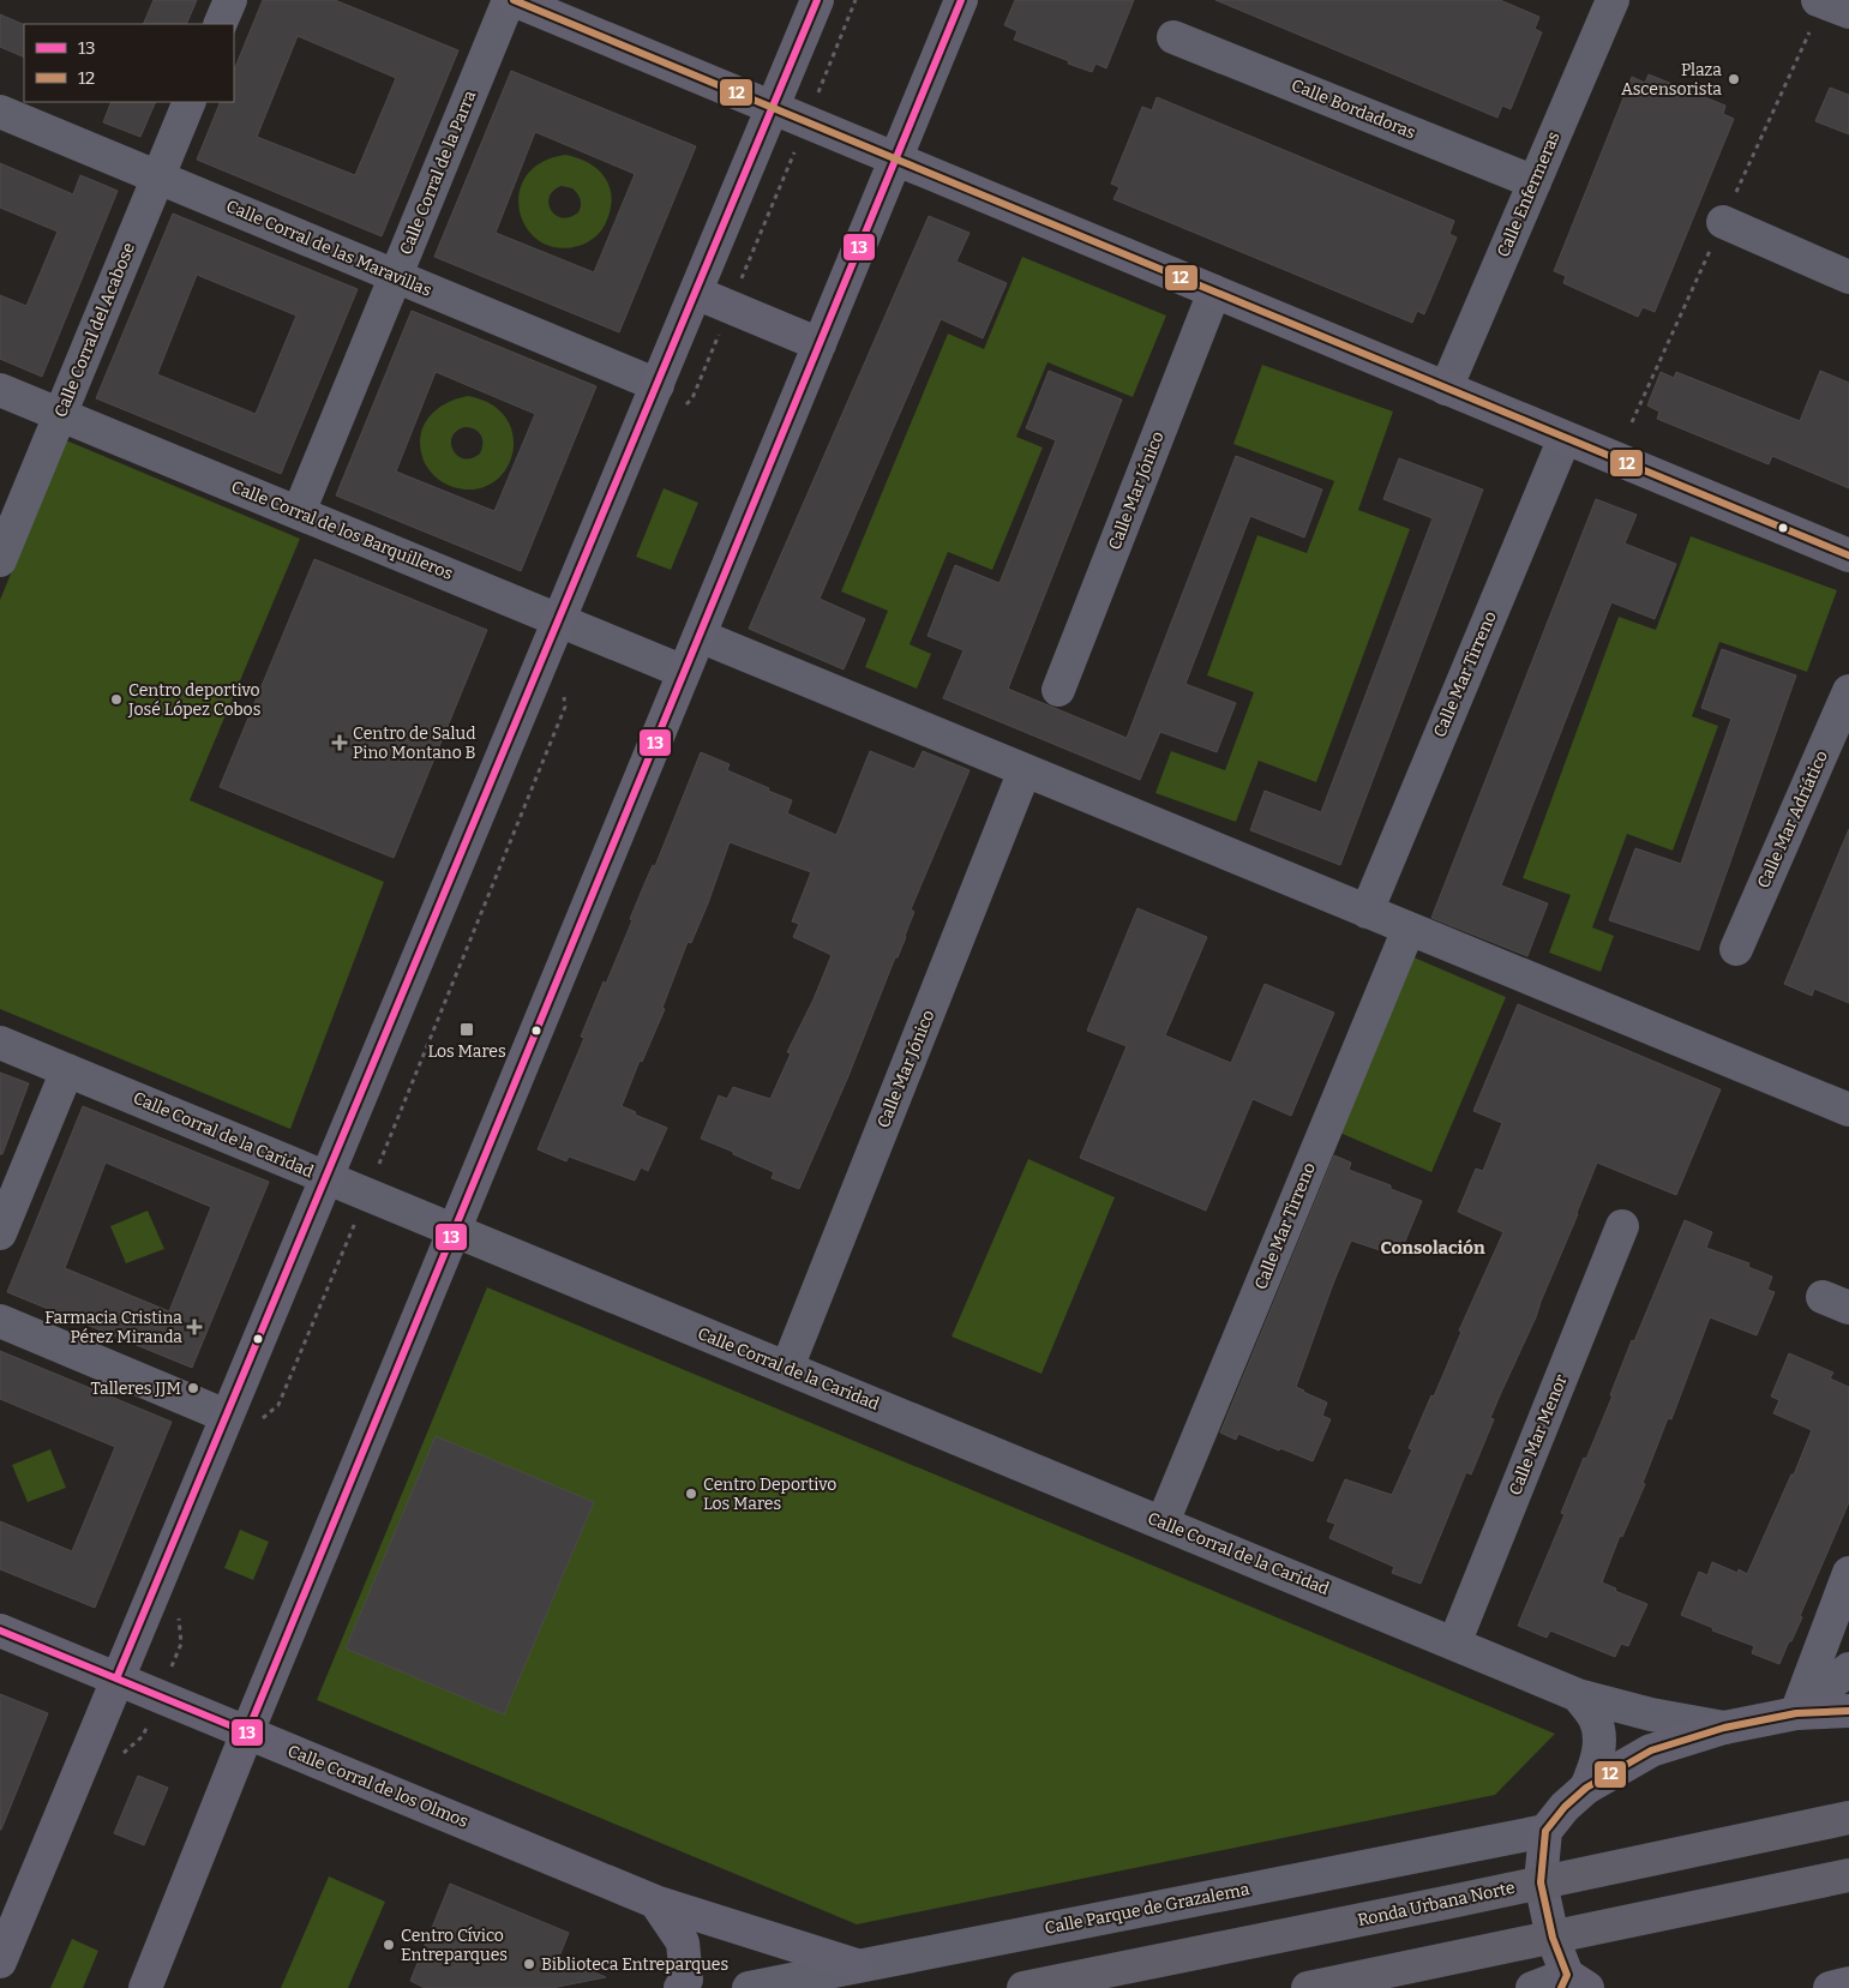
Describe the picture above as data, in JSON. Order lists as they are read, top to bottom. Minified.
{"streets":{"main road":["Ronda Urbana Norte"],"street":["Calle Bordadoras","Calle Corral de la Parra","Calle Enfermeras","Calle Corral de las Maravillas","Calle Corral del Acabose","Calle Mar Jónico","Calle Corral de los Barquilleros","Calle Mar Tirreno","Calle Mar Adriático","Calle Corral de la Caridad","Calle Mar Menor","Calle Corral de los Olmos","Calle Parque de Grazalema"]},"crossings":[["Calle Bordadoras","Calle Enfermeras"],["Calle Corral de la Parra","Calle Corral de las Maravillas"],["Calle Corral de la Parra","Calle Corral de los Barquilleros"],["Calle Corral de las Maravillas","Calle Corral del Acabose"],["Calle Corral del Acabose","Calle Corral de los Barquilleros"],["Calle Mar Jónico","Calle Corral de la Caridad"],["Calle Mar Tirreno","Calle Corral de la Caridad"],["Calle Corral de la Caridad","Calle Mar Menor"],["Calle Corral de los Olmos","Calle Parque de Grazalema"]],"districts":["Consolación"],"places":{"other":["Plaza Ascensorista","Centro deportivo José López Cobos","Talleres JJM","Centro Deportivo Los Mares","Centro Cívico Entreparques","Biblioteca Entreparques"],"health":["Centro de Salud Pino Montano B","Farmacia Cristina Pérez Miranda"],"transit":["Los Mares"]},"lines":["transit line 13","transit line 12"],"legend":["13","12"]}
